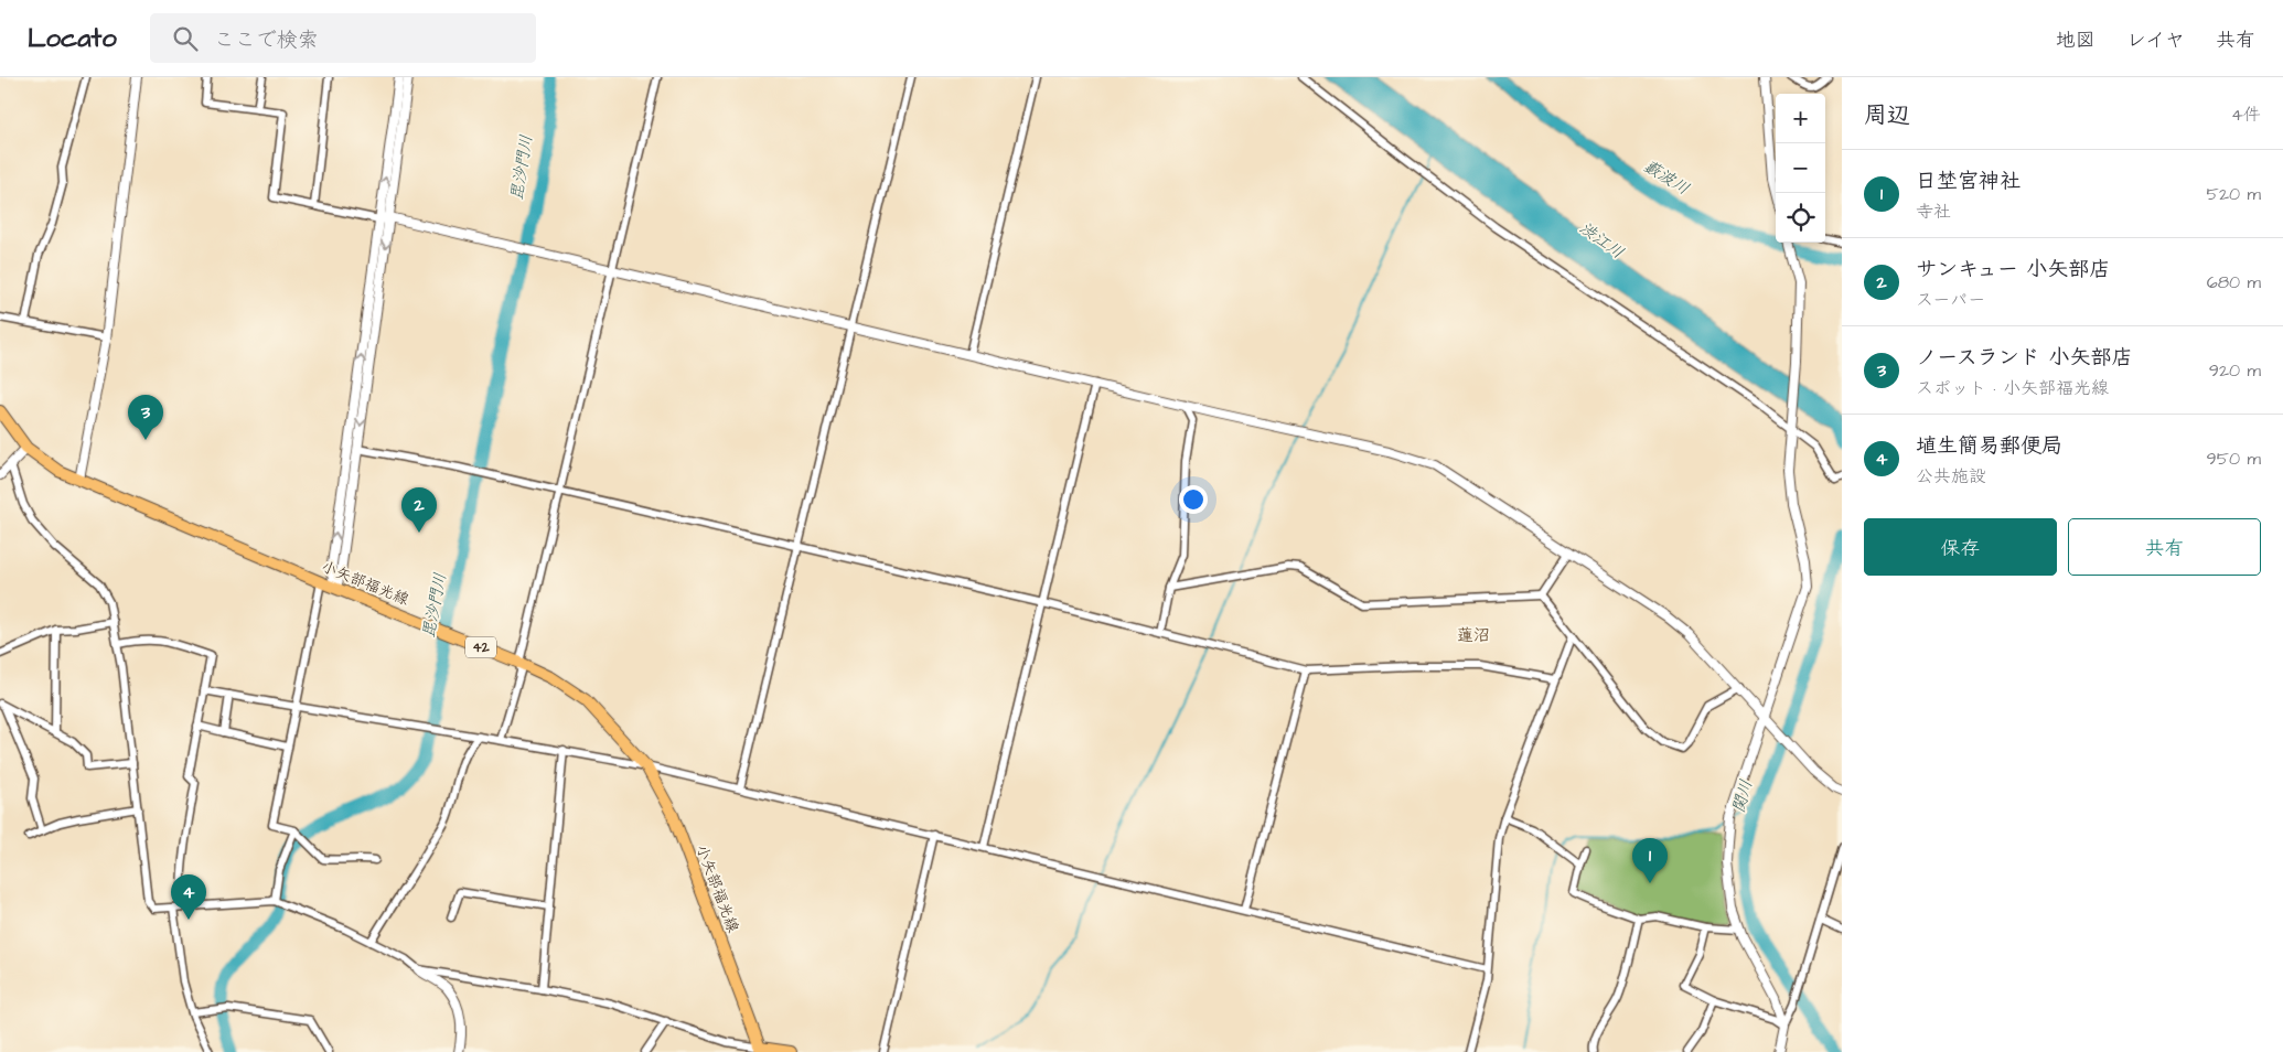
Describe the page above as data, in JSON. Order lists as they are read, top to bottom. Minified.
{"streets":{"main road":["小矢部福光線","42"]},"districts":["蓮沼"],"water":["毘沙門川","藪波川","渋江川","関川"],"page":{"header":"Locato","search":"ここで検索","nav":["地図","レイヤ","共有"],"heading":["周辺","4件"],"map_buttons":["+","−"],"list":[{"mark":"1","name":"日埜宮神社","note":"寺社","value":"520 m"},{"mark":"2","name":"サンキュー 小矢部店","note":"スーパー","value":"680 m"},{"mark":"3","name":"ノースランド 小矢部店","note":"スポット · 小矢部福光線","value":"920 m"},{"mark":"4","name":"埴生簡易郵便局","note":"公共施設","value":"950 m"}],"pins":["3","2","1","4"],"buttons":["保存","共有"]}}
